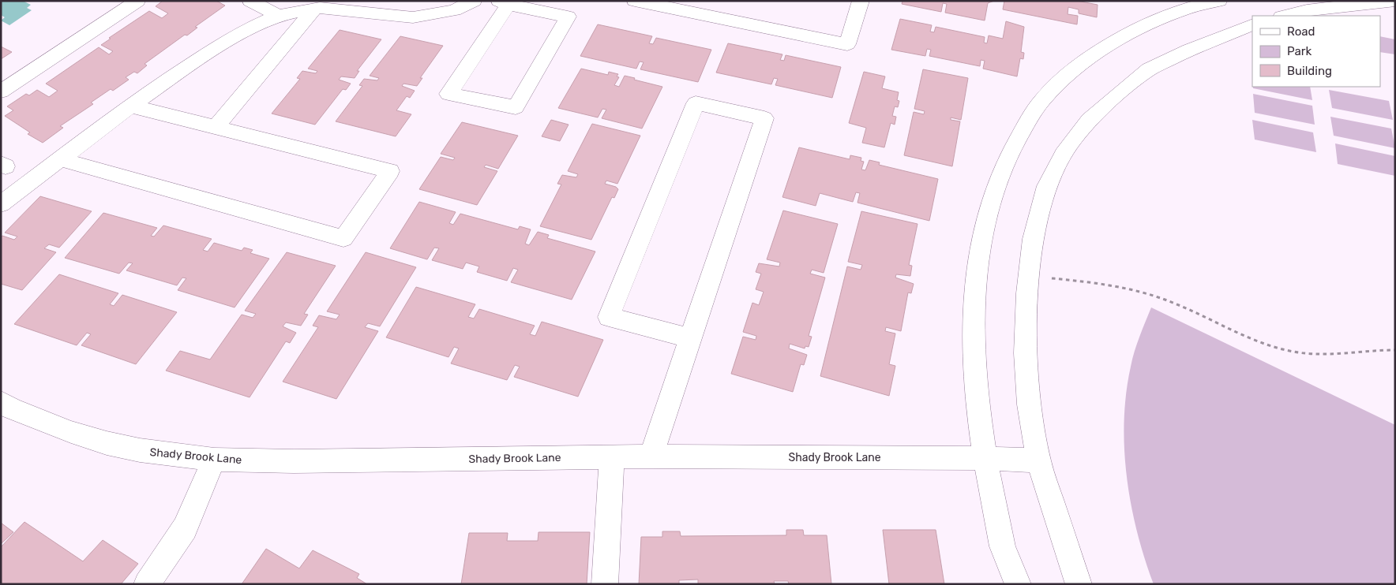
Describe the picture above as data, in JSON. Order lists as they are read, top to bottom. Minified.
{"streets":{"street":["Shady Brook Lane"]},"legend":["Road","Park","Building"]}
